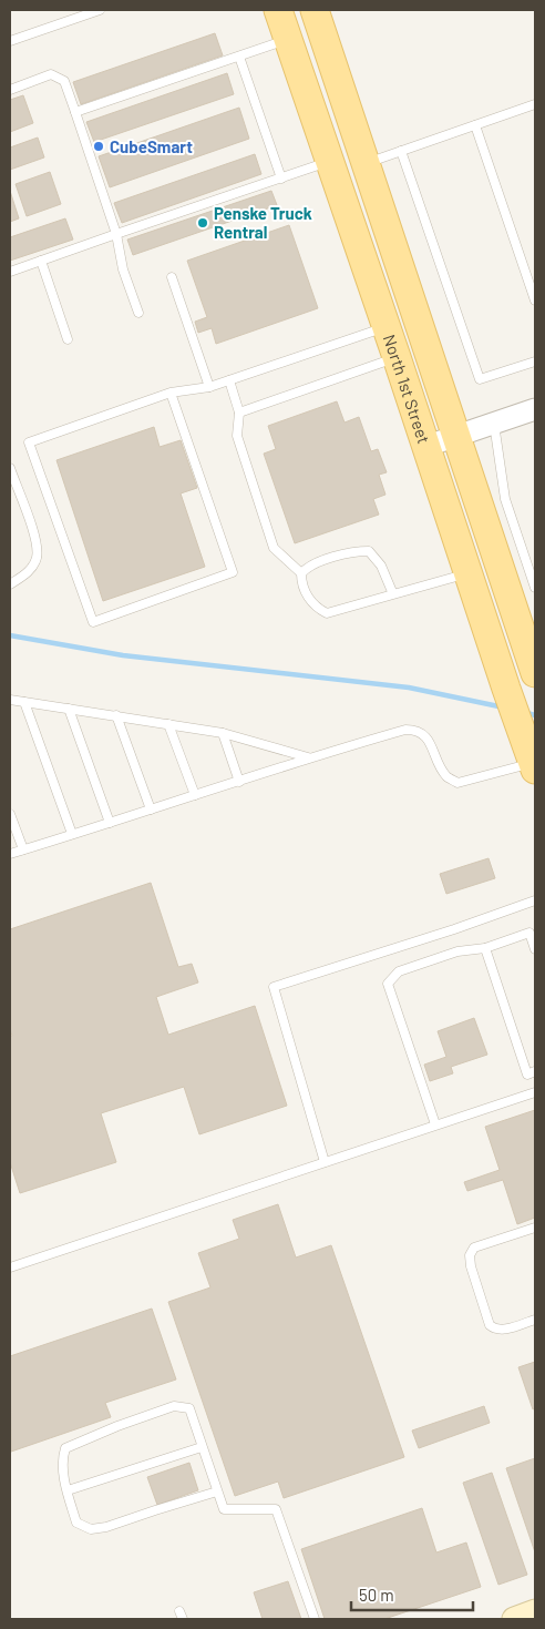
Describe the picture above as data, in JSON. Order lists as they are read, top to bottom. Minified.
{"streets":{"main road":["North 1st Street"]},"places":["CubeSmart","Penske Truck Rentral"],"scale_bar":"50 m"}
